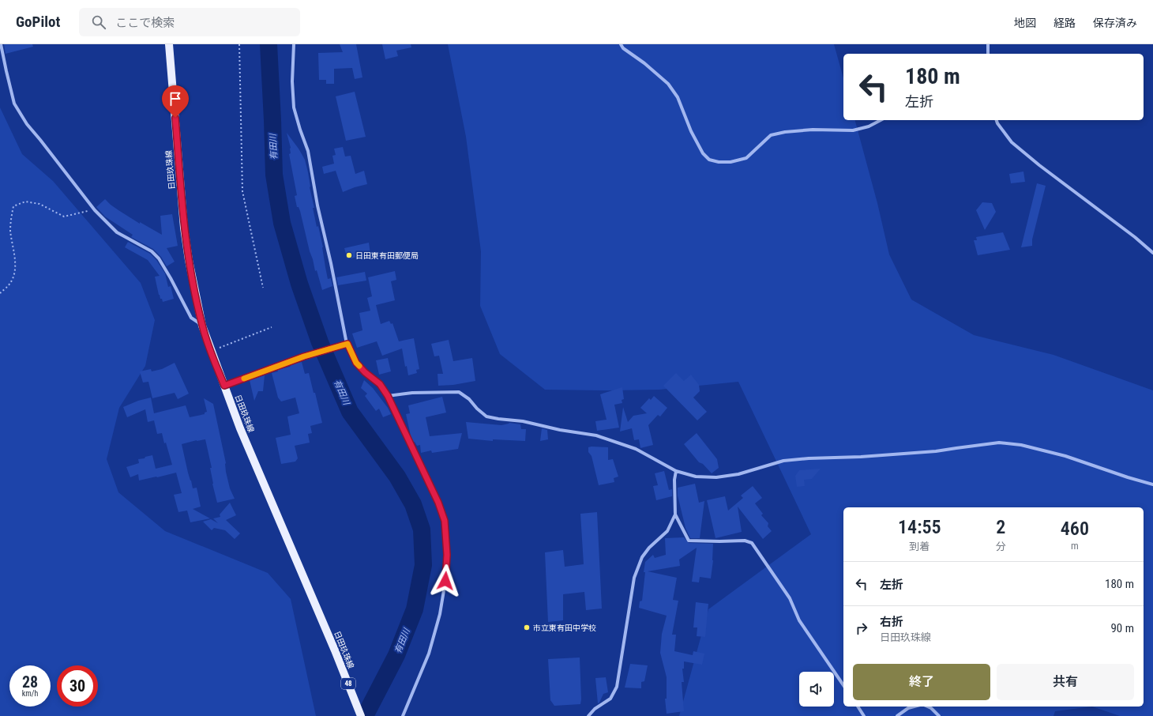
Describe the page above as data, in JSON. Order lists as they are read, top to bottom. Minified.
{"streets":{"main road":["日田玖珠線","48"]},"water":["有田川"],"places":["日田東有田郵便局","市立東有田中学校"],"page":{"header":"GoPilot","search":"ここで検索","nav":["地図","経路","保存済み"],"turn":["180 m","左折"],"eta":["14:55","到着","2","分","460","m"],"list":[{"name":"左折","value":"180 m"},{"name":"右折","note":"日田玖珠線","value":"90 m"}],"buttons":["終了","共有"],"speed":"28 km/h","limit":"30"}}
